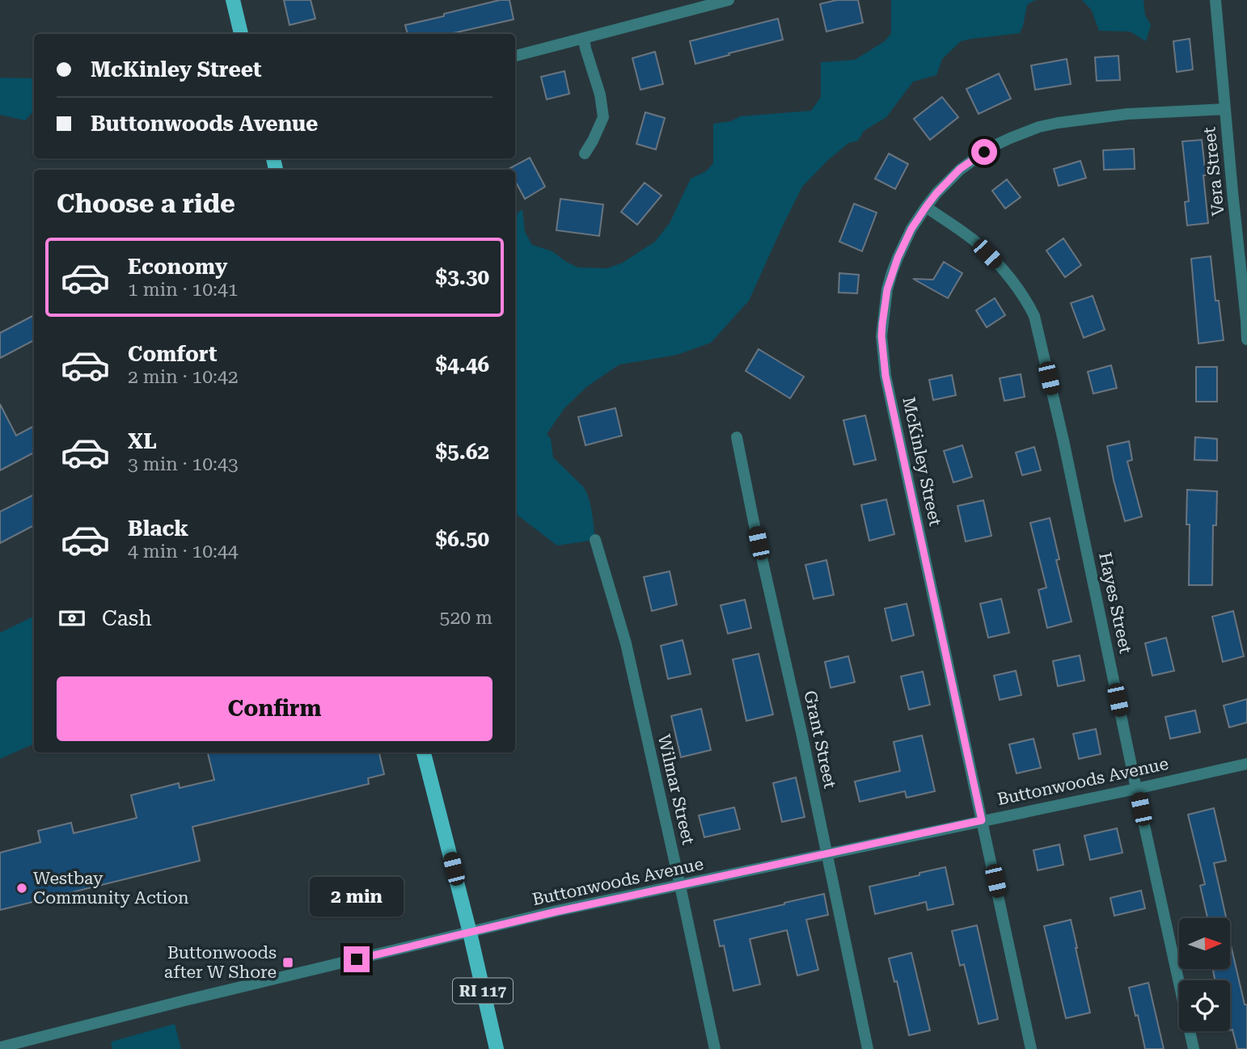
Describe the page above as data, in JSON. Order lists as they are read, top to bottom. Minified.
{"streets":{"main road":["RI 117"],"street":["Vera Street","McKinley Street","Hayes Street","Grant Street","Buttonwoods Avenue","Wilmar Street"]},"crossings":[["Vera Street","McKinley Street"],["McKinley Street","Hayes Street"],["McKinley Street","Buttonwoods Avenue"],["Hayes Street","Buttonwoods Avenue"],["Grant Street","Buttonwoods Avenue"],["Buttonwoods Avenue","Wilmar Street"],["Buttonwoods Avenue","RI 117"]],"places":{"other":["Westbay Community Action"],"transit":["Buttonwoods after W Shore"]},"north":"right","page":{"banner":["McKinley Street","Buttonwoods Avenue"],"heading":"Choose a ride","list":[{"name":"Economy","note":"1 min · 10:41","value":"$3.30"},{"name":"Comfort","note":"2 min · 10:42","value":"$4.46"},{"name":"XL","note":"3 min · 10:43","value":"$5.62"},{"name":"Black","note":"4 min · 10:44","value":"$6.50"}],"pay":["Cash","520 m"],"buttons":"Confirm","bubble":"2 min"}}
